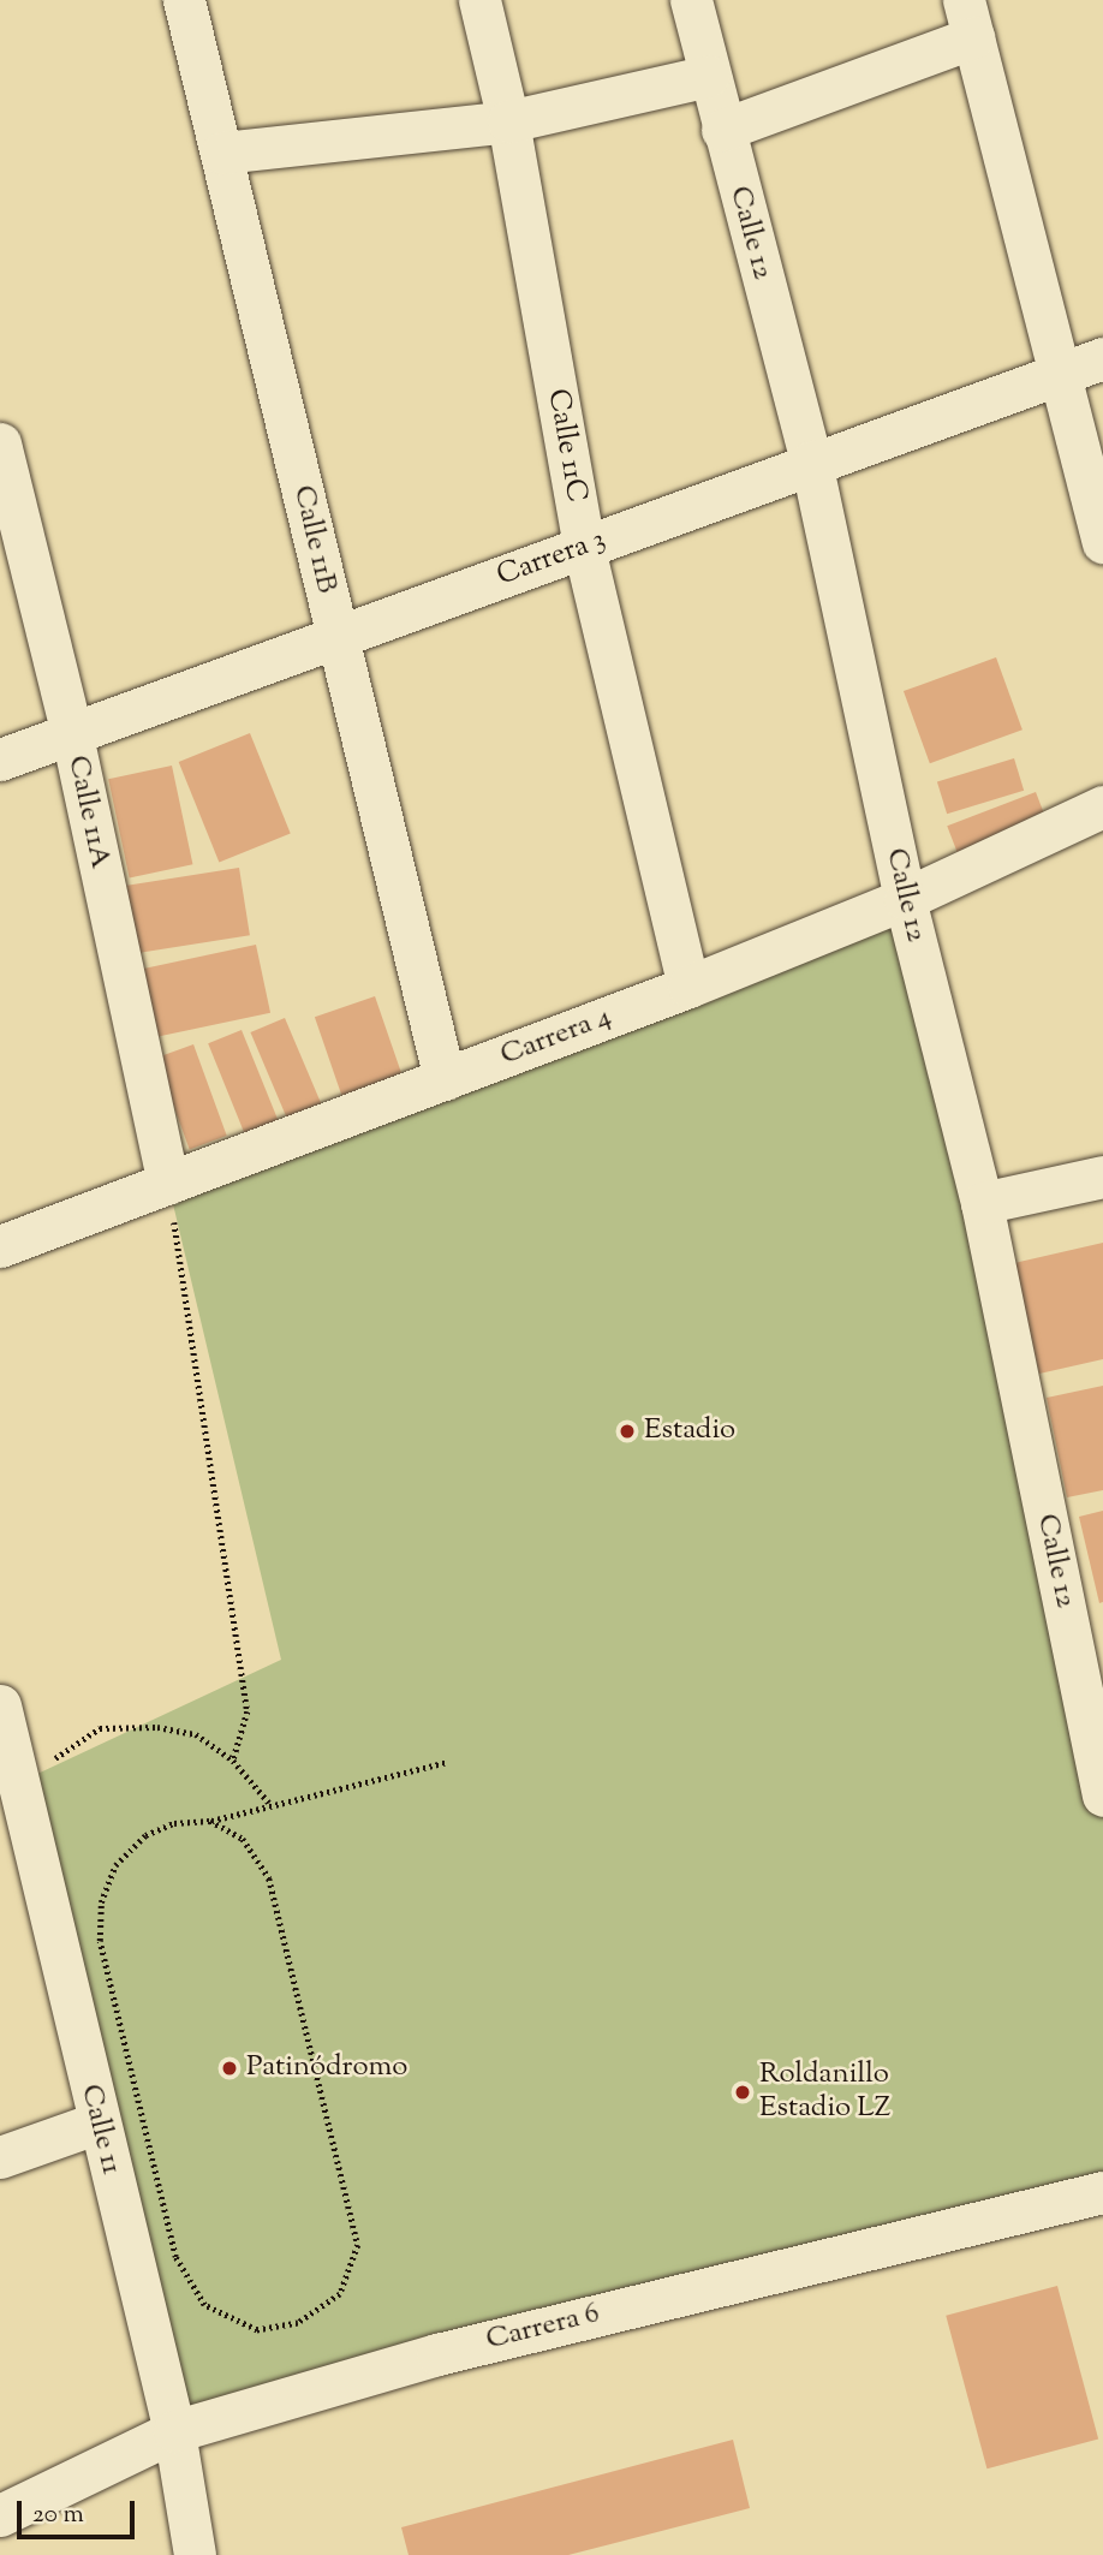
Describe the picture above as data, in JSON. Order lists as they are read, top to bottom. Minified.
{"streets":{"street":["Calle 12","Calle 11C","Calle 11B","Carrera 3","Calle 11A","Carrera 4","Calle 11","Carrera 6"]},"crossings":[["Calle 12","Carrera 3"],["Calle 12","Carrera 4"],["Calle 11C","Carrera 3"],["Calle 11C","Carrera 4"],["Calle 11B","Carrera 3"],["Calle 11B","Carrera 4"],["Carrera 3","Calle 11A"],["Calle 11A","Carrera 4"],["Calle 11","Carrera 6"]],"places":["Estadio","Patinódromo","Roldanillo Estadio LZ"],"scale_bar":"20 m"}
